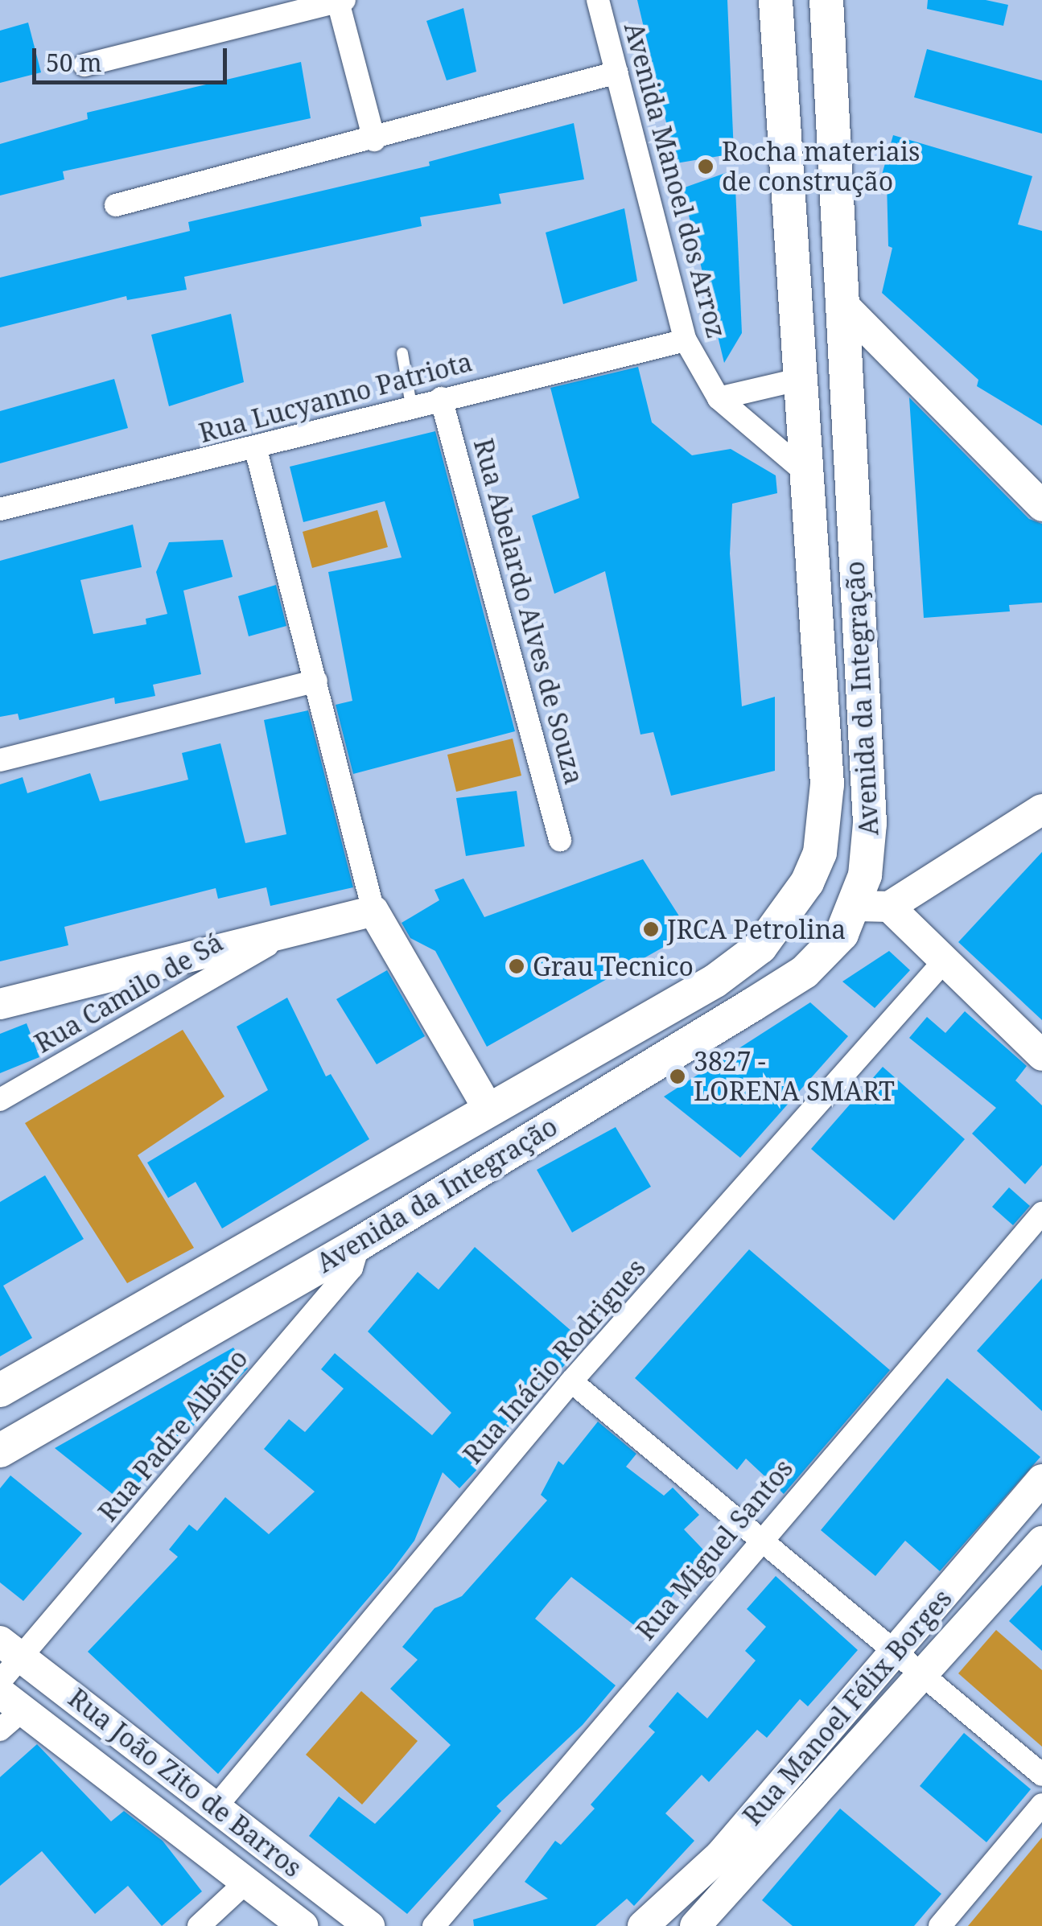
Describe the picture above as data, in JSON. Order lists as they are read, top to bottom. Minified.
{"streets":{"main road":["Avenida da Integração"],"street":["Avenida Manoel dos Arroz","Rua Lucyanno Patriota","Rua Abelardo Alves de Souza","Rua Camilo de Sá","Rua Inácio Rodrigues","Rua Padre Albino","Rua Miguel Santos","Rua Manoel Félix Borges","Rua João Zito de Barros"]},"crossings":[["Avenida Manoel dos Arroz","Rua Lucyanno Patriota"],["Avenida Manoel dos Arroz","Avenida da Integração"],["Rua Lucyanno Patriota","Rua Abelardo Alves de Souza"],["Avenida da Integração","Rua Padre Albino"],["Rua Inácio Rodrigues","Rua João Zito de Barros"],["Rua Padre Albino","Rua João Zito de Barros"]],"places":["Rocha materiais de construção","JRCA Petrolina","Grau Tecnico","3827 - LORENA SMART"],"scale_bar":"50 m"}
